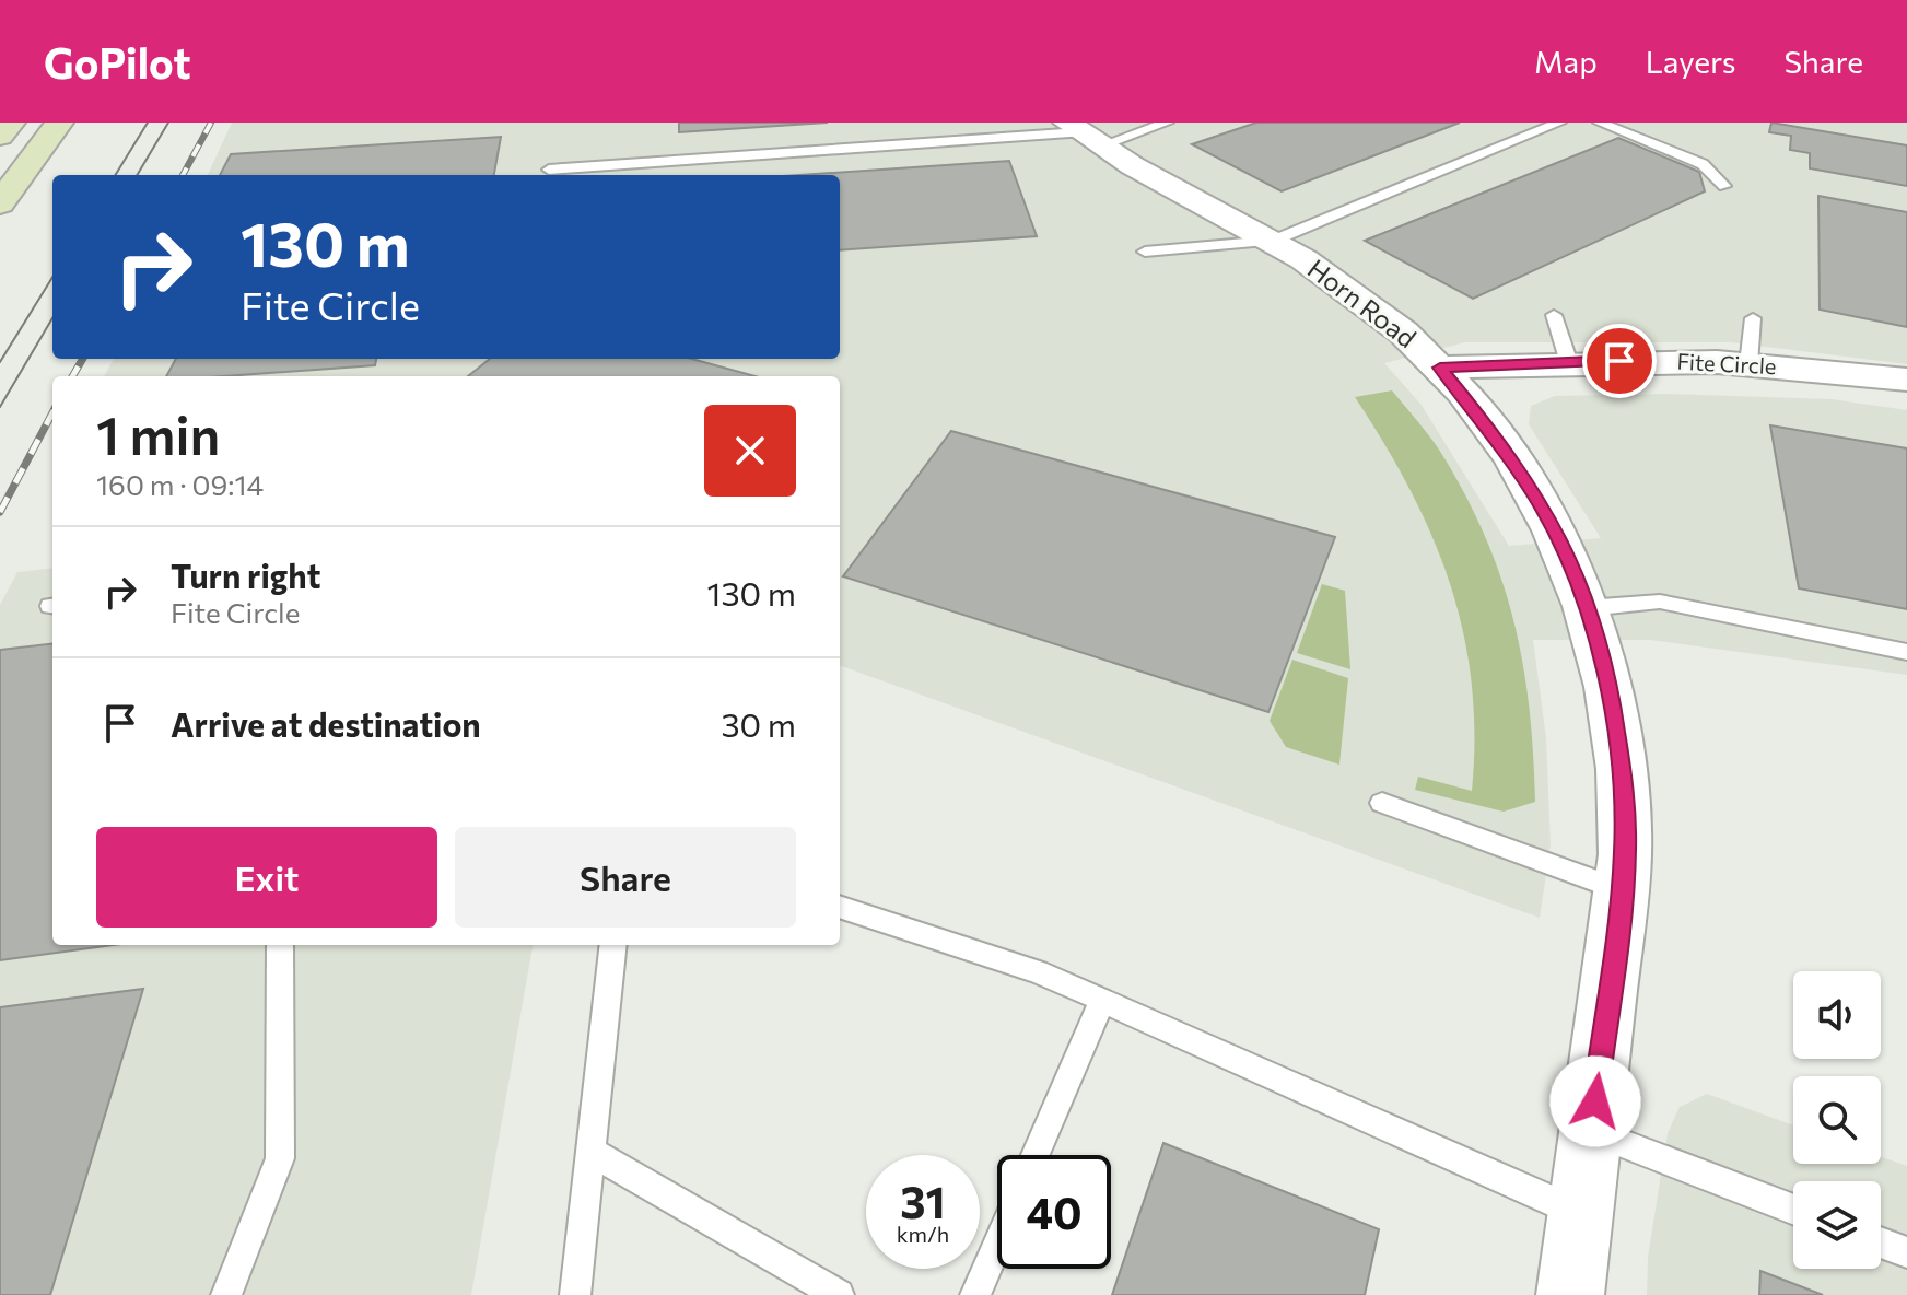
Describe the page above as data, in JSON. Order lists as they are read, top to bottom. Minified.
{"streets":{"street":["Horn Road","Fite Circle"]},"crossings":[["Horn Road","Fite Circle"]],"page":{"header":"GoPilot","nav":["Map","Layers","Share"],"turn":["130 m","Fite Circle"],"heading":["1 min","160 m · 09:14"],"list":[{"name":"Turn right","note":"Fite Circle","value":"130 m"},{"name":"Arrive at destination","value":"30 m"}],"buttons":["Exit","Share"],"speed":"31 km/h","limit":"40"}}
